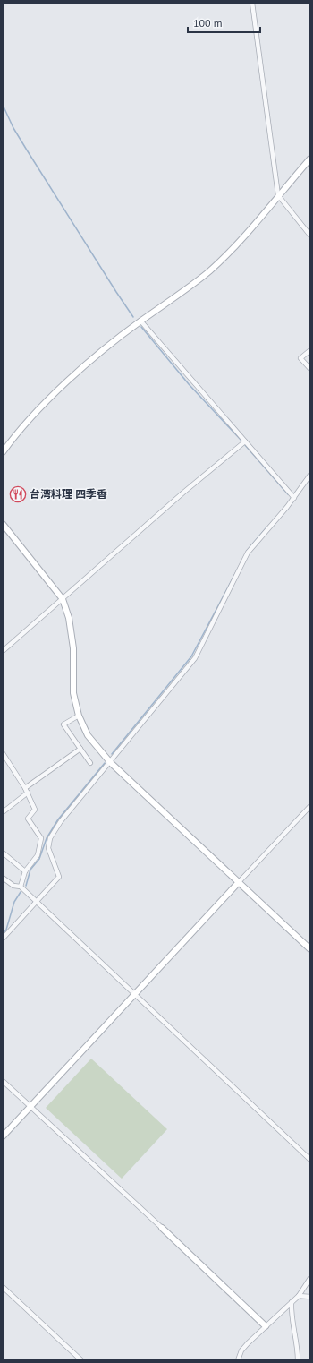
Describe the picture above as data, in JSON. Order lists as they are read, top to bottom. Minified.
{"places":{"restaurant":["台湾料理 四季香"]},"scale_bar":"100 m"}
